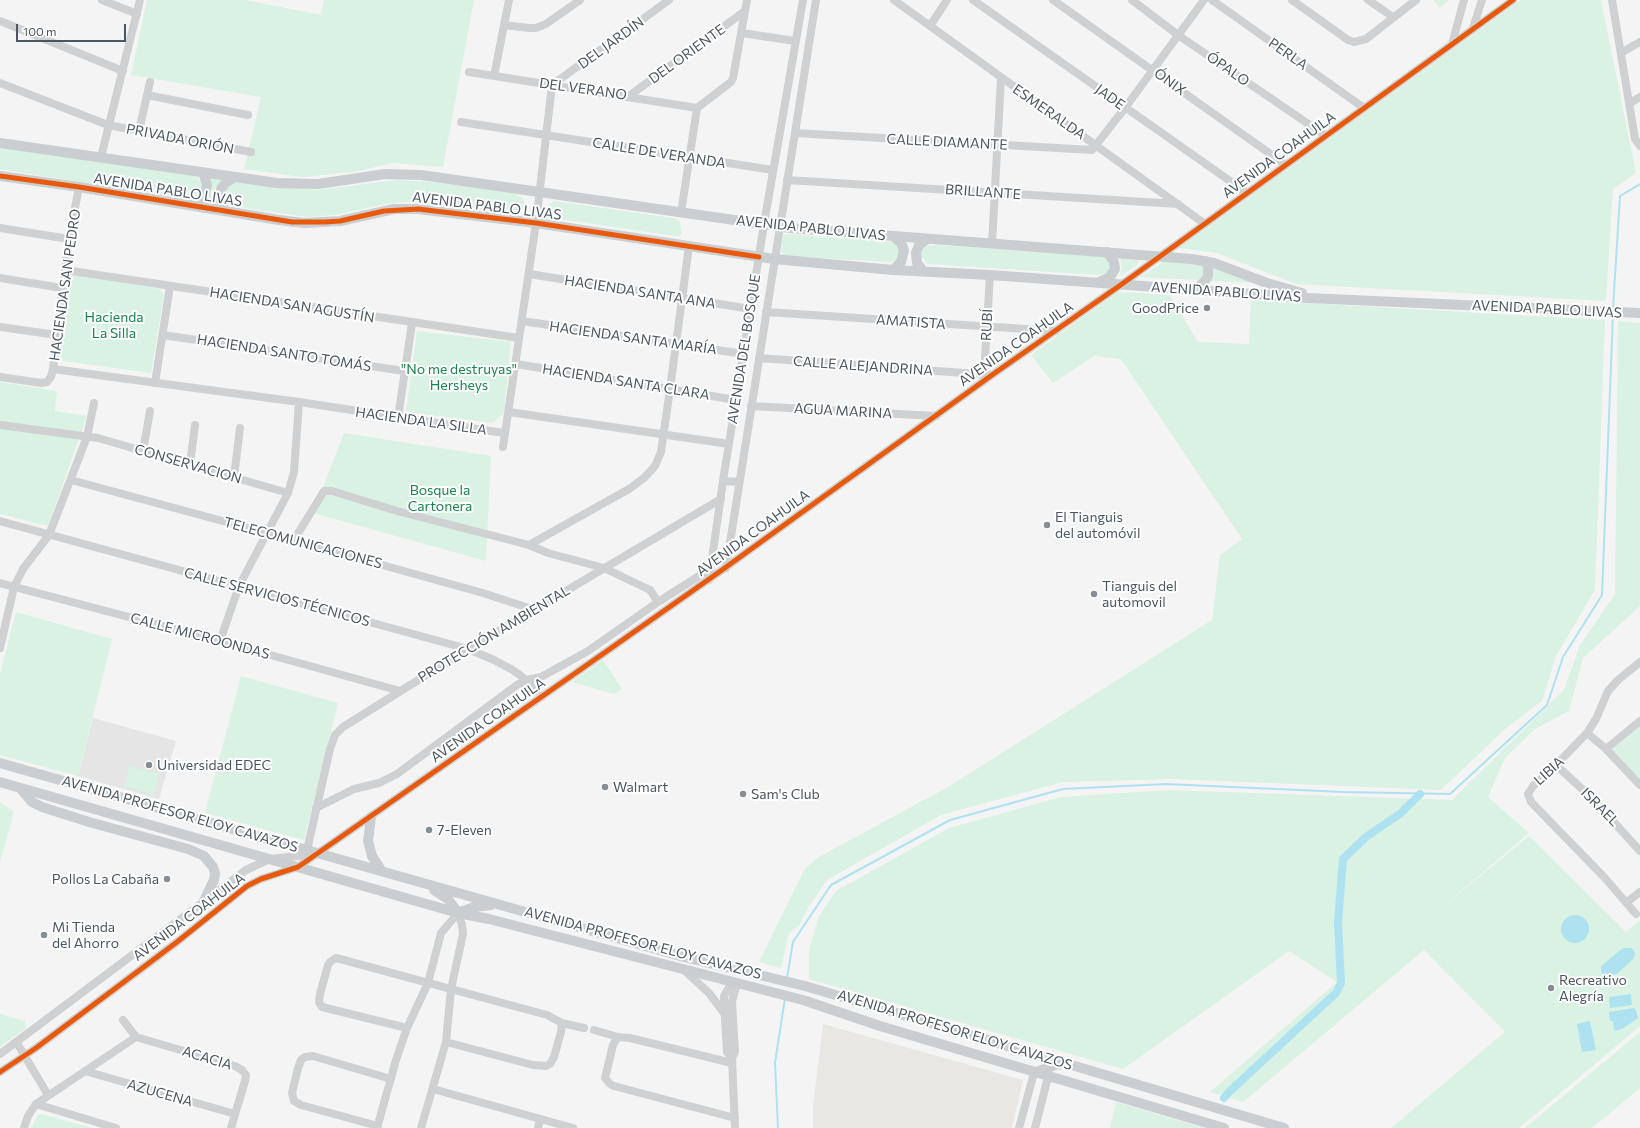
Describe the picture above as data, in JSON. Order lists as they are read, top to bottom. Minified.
{"streets":{"main road":["AVENIDA PABLO LIVAS","AVENIDA PROFESOR ELOY CAVAZOS"],"street":["DEL JARDÍN","DEL ORIENTE","PERLA","ÓPALO","ÓNIX","DEL VERANO","JADE","ESMERALDA","PRIVADA ORIÓN","CALLE DIAMANTE","CALLE DE VERANDA","AVENIDA COAHUILA","BRILLANTE","HACIENDA SAN PEDRO","HACIENDA SANTA ANA","HACIENDA SAN AGUSTÍN","AMATISTA","RUBÍ","HACIENDA SANTA MARÍA","AVENIDA DEL BOSQUE","HACIENDA SANTO TOMÁS","CALLE ALEJANDRINA","HACIENDA SANTA CLARA","AGUA MARINA","HACIENDA LA SILLA","CONSERVACION","TELECOMUNICACIONES","CALLE SERVICIOS TÉCNICOS","PROTECCIÓN AMBIENTAL","CALLE MICROONDAS","LIBIA","ISRAEL","ACACIA","AZUCENA"]},"crossings":[["DEL JARDÍN","DEL VERANO"],["DEL ORIENTE","DEL VERANO"],["PERLA","AVENIDA COAHUILA"],["ÓPALO","AVENIDA COAHUILA"],["ÓNIX","AVENIDA COAHUILA"],["JADE","AVENIDA COAHUILA"],["ESMERALDA","CALLE DIAMANTE"],["ESMERALDA","AVENIDA COAHUILA"],["ESMERALDA","BRILLANTE"],["CALLE DIAMANTE","AVENIDA DEL BOSQUE"],["CALLE DE VERANDA","AVENIDA DEL BOSQUE"],["AVENIDA COAHUILA","AVENIDA PABLO LIVAS"],["AVENIDA COAHUILA","AMATISTA"],["AVENIDA COAHUILA","RUBÍ"],["AVENIDA COAHUILA","AVENIDA DEL BOSQUE"],["AVENIDA COAHUILA","CALLE ALEJANDRINA"],["AVENIDA COAHUILA","AGUA MARINA"],["AVENIDA COAHUILA","CALLE SERVICIOS TÉCNICOS"],["AVENIDA COAHUILA","AVENIDA PROFESOR ELOY CAVAZOS"],["AVENIDA PABLO LIVAS","HACIENDA SAN PEDRO"],["AVENIDA PABLO LIVAS","RUBÍ"],["AVENIDA PABLO LIVAS","AVENIDA DEL BOSQUE"],["BRILLANTE","AVENIDA DEL BOSQUE"],["HACIENDA SAN PEDRO","HACIENDA SAN AGUSTÍN"],["HACIENDA SAN PEDRO","HACIENDA LA SILLA"],["HACIENDA SANTA ANA","AVENIDA DEL BOSQUE"],["AMATISTA","RUBÍ"],["AMATISTA","AVENIDA DEL BOSQUE"],["RUBÍ","CALLE ALEJANDRINA"],["HACIENDA SANTA MARÍA","AVENIDA DEL BOSQUE"],["AVENIDA DEL BOSQUE","CALLE ALEJANDRINA"],["AVENIDA DEL BOSQUE","HACIENDA SANTA CLARA"],["AVENIDA DEL BOSQUE","AGUA MARINA"],["AVENIDA DEL BOSQUE","PROTECCIÓN AMBIENTAL"],["TELECOMUNICACIONES","PROTECCIÓN AMBIENTAL"],["CALLE SERVICIOS TÉCNICOS","PROTECCIÓN AMBIENTAL"],["PROTECCIÓN AMBIENTAL","CALLE MICROONDAS"],["PROTECCIÓN AMBIENTAL","AVENIDA PROFESOR ELOY CAVAZOS"],["LIBIA","ISRAEL"],["ACACIA","AZUCENA"]],"parks":["Hacienda La Silla","\"No me destruyas\" Hersheys","Bosque la Cartonera"],"places":["GoodPrice","El Tianguis del automóvil","Tianguis del automovil","Universidad EDEC","Walmart","Sam's Club","7-Eleven","Pollos La Cabaña","Mi Tienda del Ahorro","Recreativo Alegría"],"scale_bar":"100 m"}
